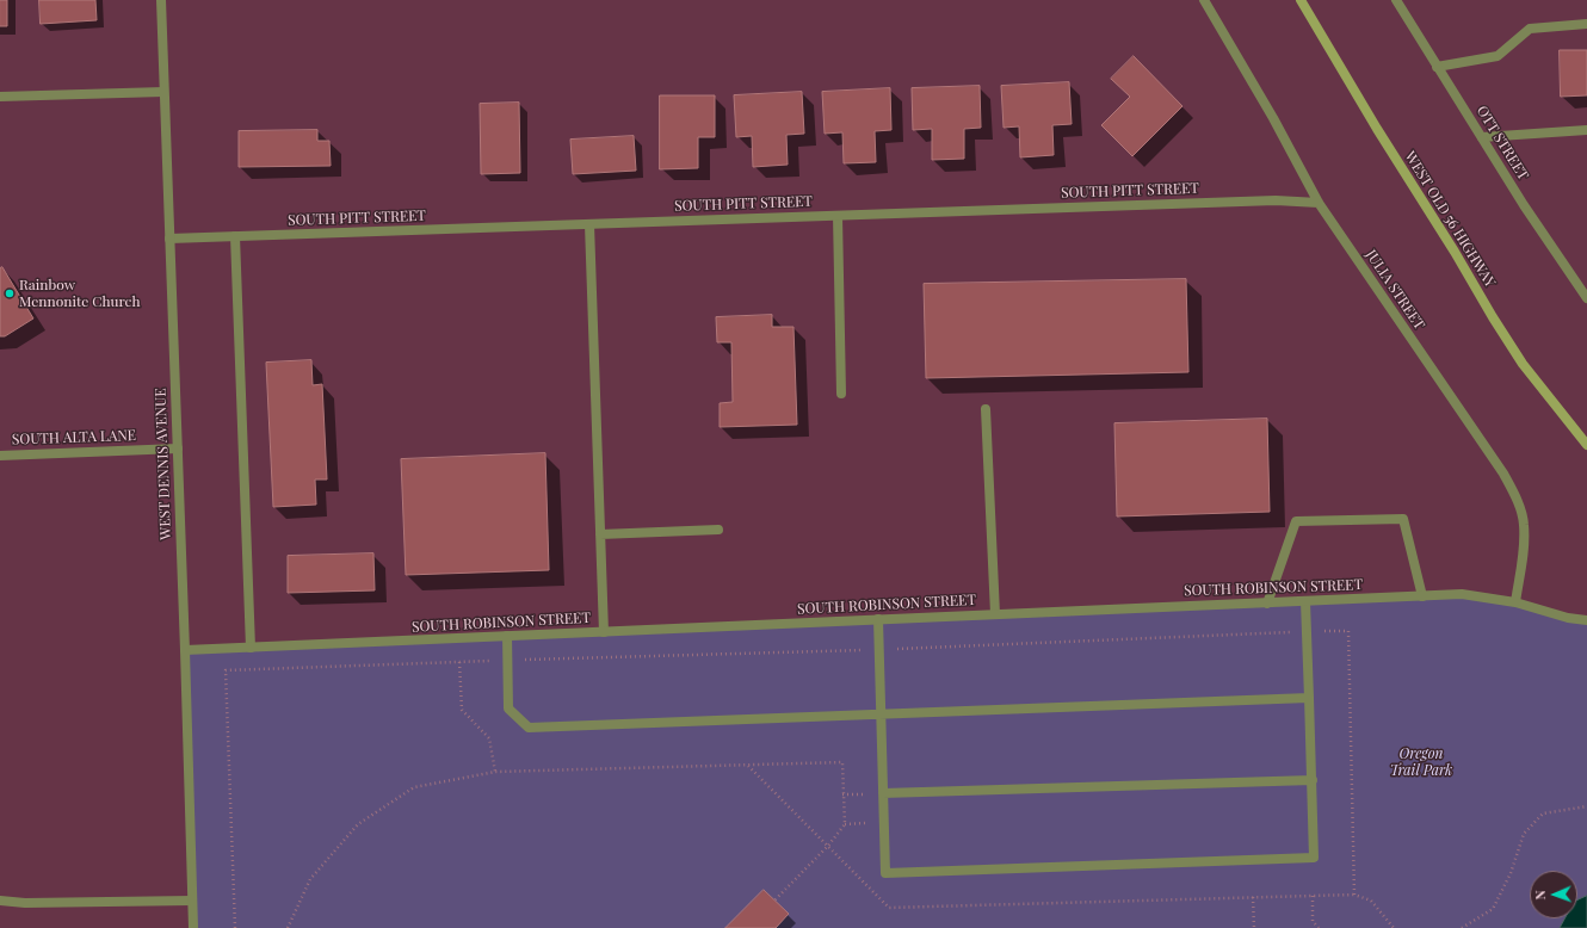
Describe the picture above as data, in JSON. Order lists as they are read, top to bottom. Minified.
{"streets":{"main road":["WEST OLD 56 HIGHWAY"],"street":["OTT STREET","SOUTH PITT STREET","JULIA STREET","SOUTH ALTA LANE","WEST DENNIS AVENUE","SOUTH ROBINSON STREET"]},"crossings":[["SOUTH PITT STREET","JULIA STREET"],["SOUTH PITT STREET","WEST DENNIS AVENUE"],["JULIA STREET","SOUTH ROBINSON STREET"],["SOUTH ALTA LANE","WEST DENNIS AVENUE"],["WEST DENNIS AVENUE","SOUTH ROBINSON STREET"]],"parks":["Oregon Trail Park"],"places":["Rainbow Mennonite Church"],"north":"left"}
